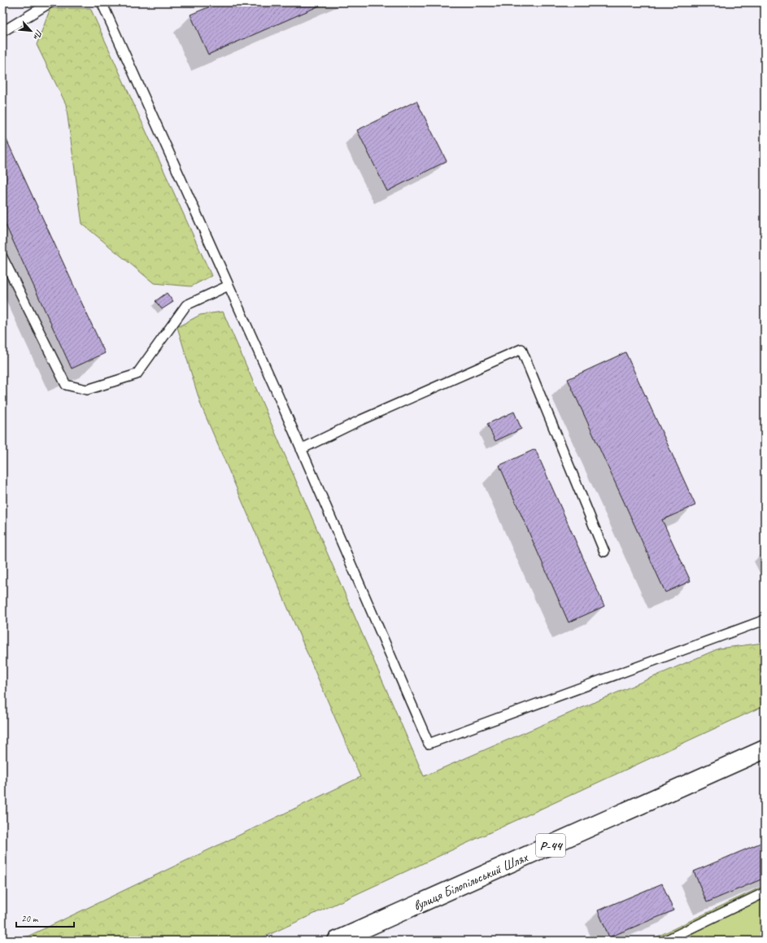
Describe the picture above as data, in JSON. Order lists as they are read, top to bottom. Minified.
{"streets":{"main road":["Р-44","вулиця Білопільський Шлях"]},"scale_bar":"20 m","north":"bottom right"}
